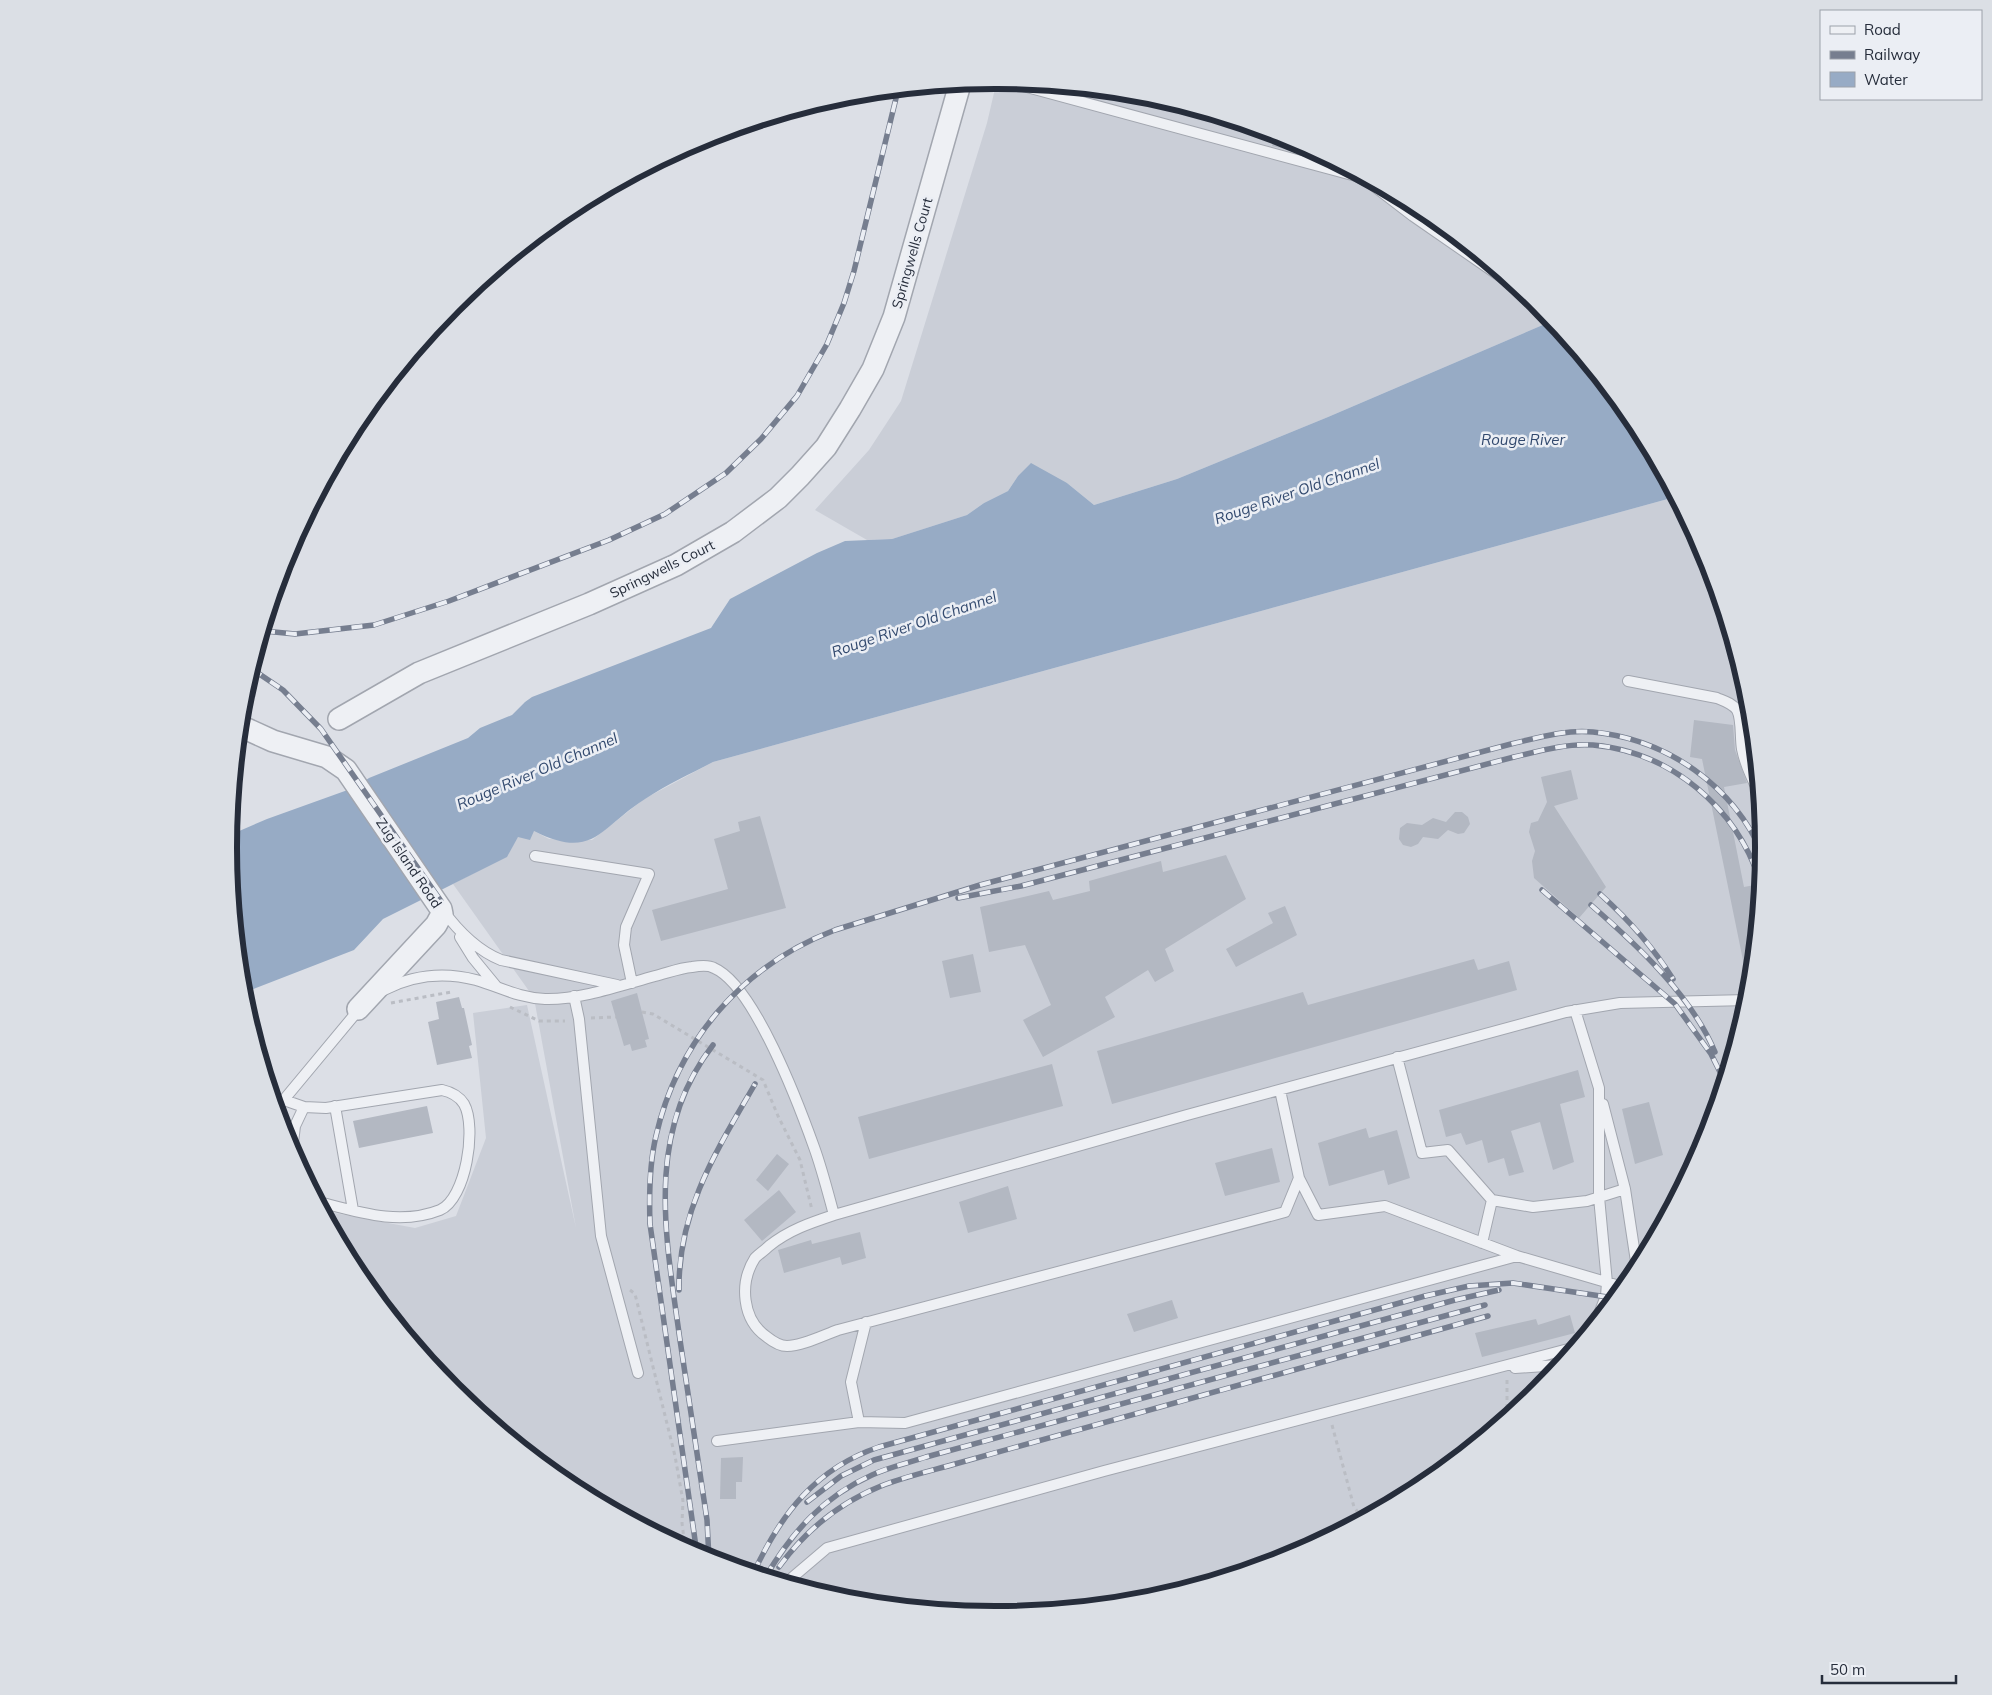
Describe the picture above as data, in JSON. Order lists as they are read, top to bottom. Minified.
{"streets":{"street":["Springwells Court","Zug Island Road"]},"water":["Rouge River","Rouge River Old Channel"],"legend":["Road","Railway","Water"],"scale_bar":"50 m"}
